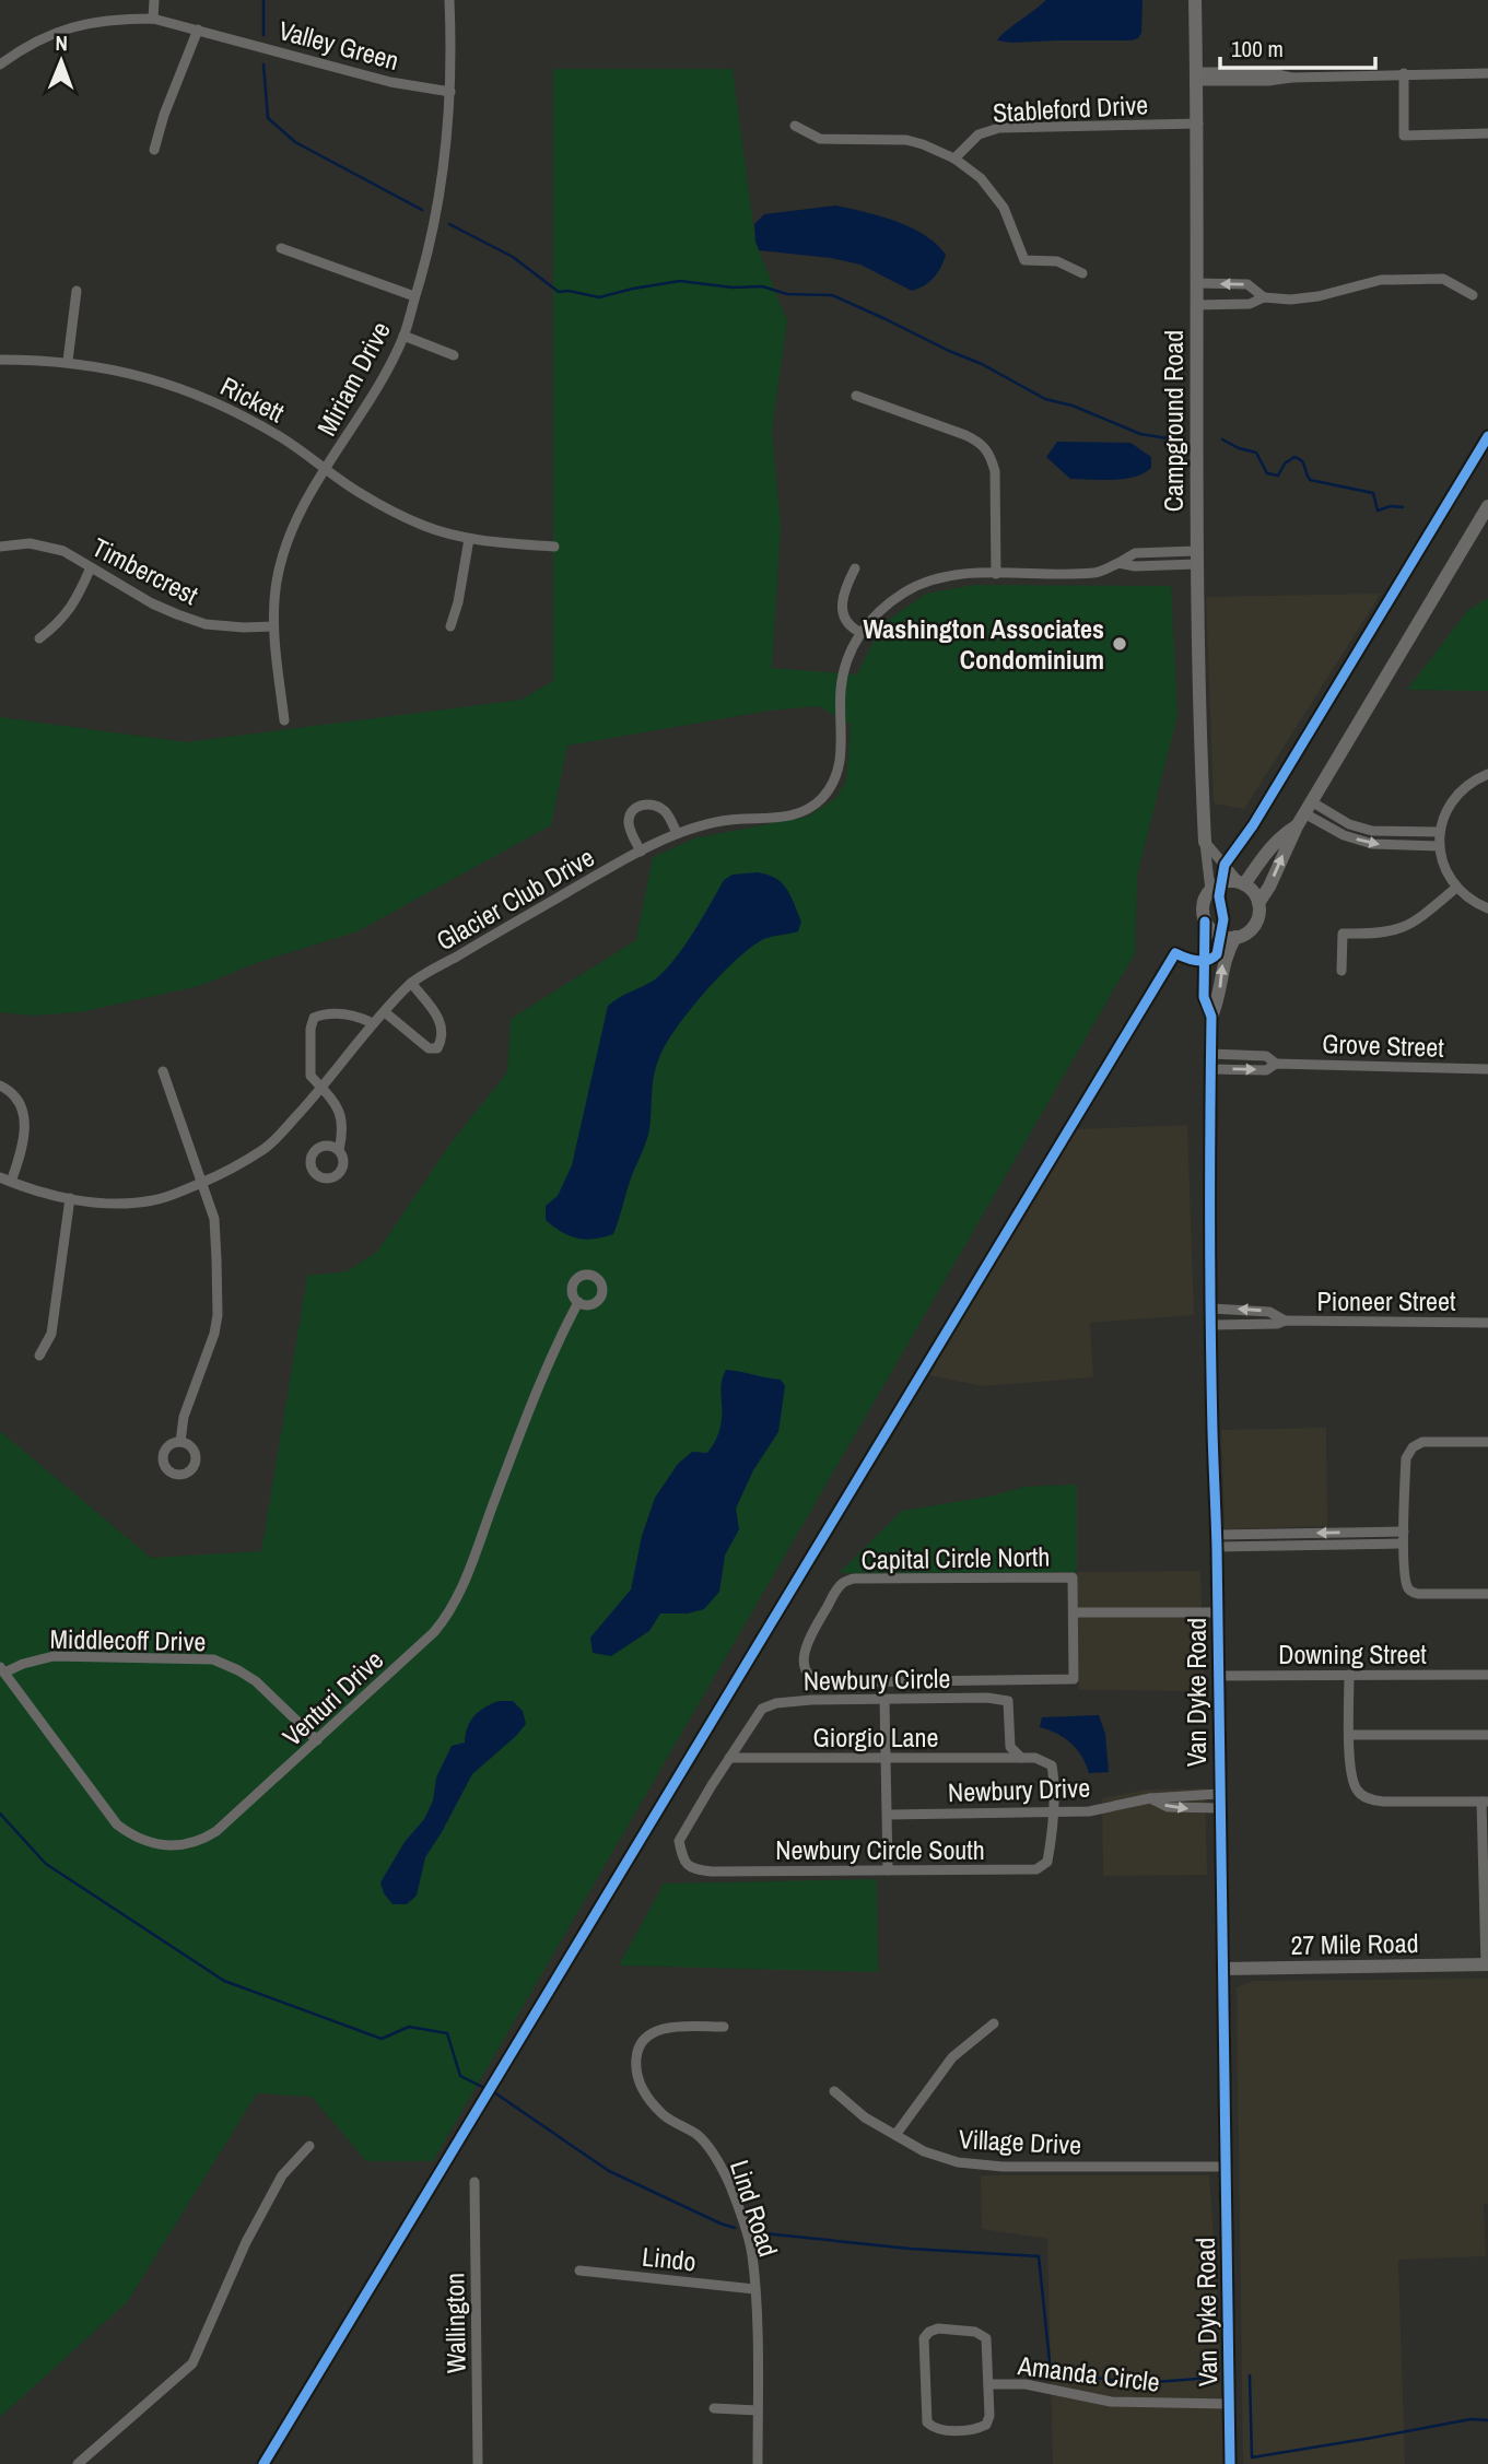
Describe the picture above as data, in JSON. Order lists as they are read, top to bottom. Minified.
{"streets":{"street":["Valley Green","Stableford Drive","Miriam Drive","Rickett","Campground Road","Timbercrest","Glacier Club Drive","Grove Street","Pioneer Street","Capital Circle North","Middlecoff Drive","Downing Street","Newbury Circle","Van Dyke Road","Venturi Drive","Giorgio Lane","Newbury Drive","Newbury Circle South","27 Mile Road","Village Drive","Lind Road","Lindo","Wallington","Amanda Circle"]},"crossings":[["Valley Green","Miriam Drive"],["Stableford Drive","Campground Road"],["Miriam Drive","Rickett"],["Miriam Drive","Timbercrest"],["Campground Road","Glacier Club Drive"],["Campground Road","Van Dyke Road"],["Grove Street","Van Dyke Road"],["Pioneer Street","Van Dyke Road"],["Middlecoff Drive","Venturi Drive"],["Downing Street","Van Dyke Road"],["Newbury Circle","Giorgio Lane"],["Newbury Circle","Newbury Circle South"],["Van Dyke Road","Newbury Drive"],["Van Dyke Road","27 Mile Road"],["Van Dyke Road","Village Drive"],["Van Dyke Road","Amanda Circle"],["Newbury Drive","Newbury Circle South"],["Lind Road","Lindo"]],"places":["Washington Associates Condominium"],"scale_bar":"100 m","north":"top"}
